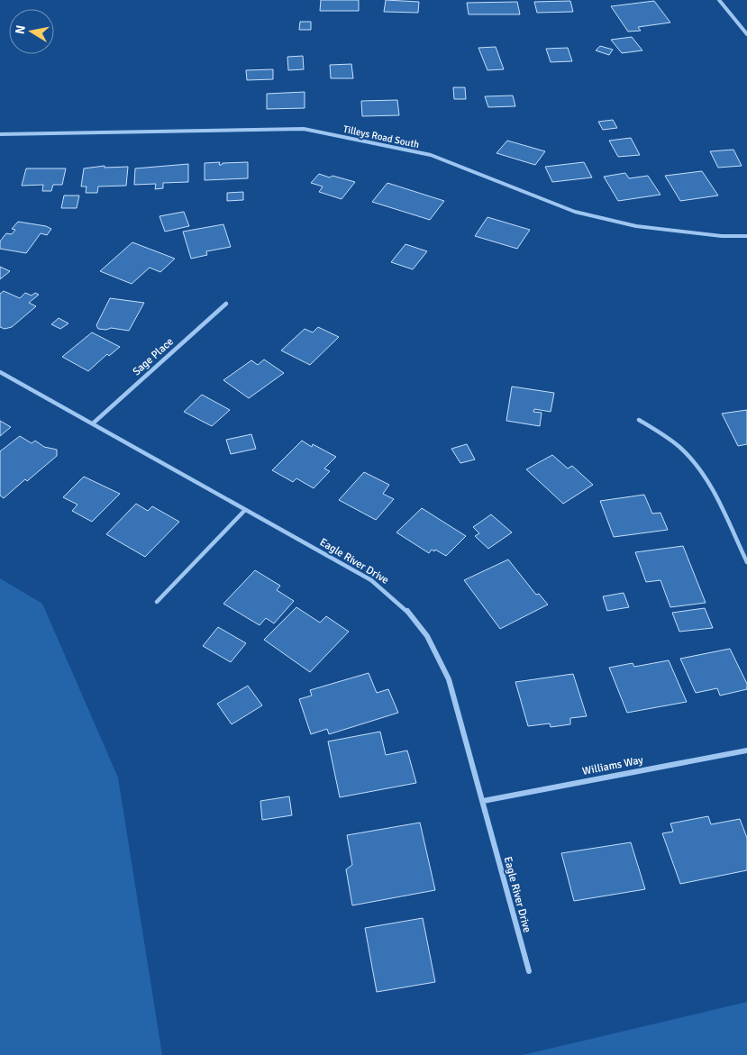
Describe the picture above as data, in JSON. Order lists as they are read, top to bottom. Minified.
{"streets":{"street":["Tilleys Road South","Sage Place","Eagle River Drive","Williams Way"]},"crossings":[["Sage Place","Eagle River Drive"],["Eagle River Drive","Williams Way"]],"north":"left"}
